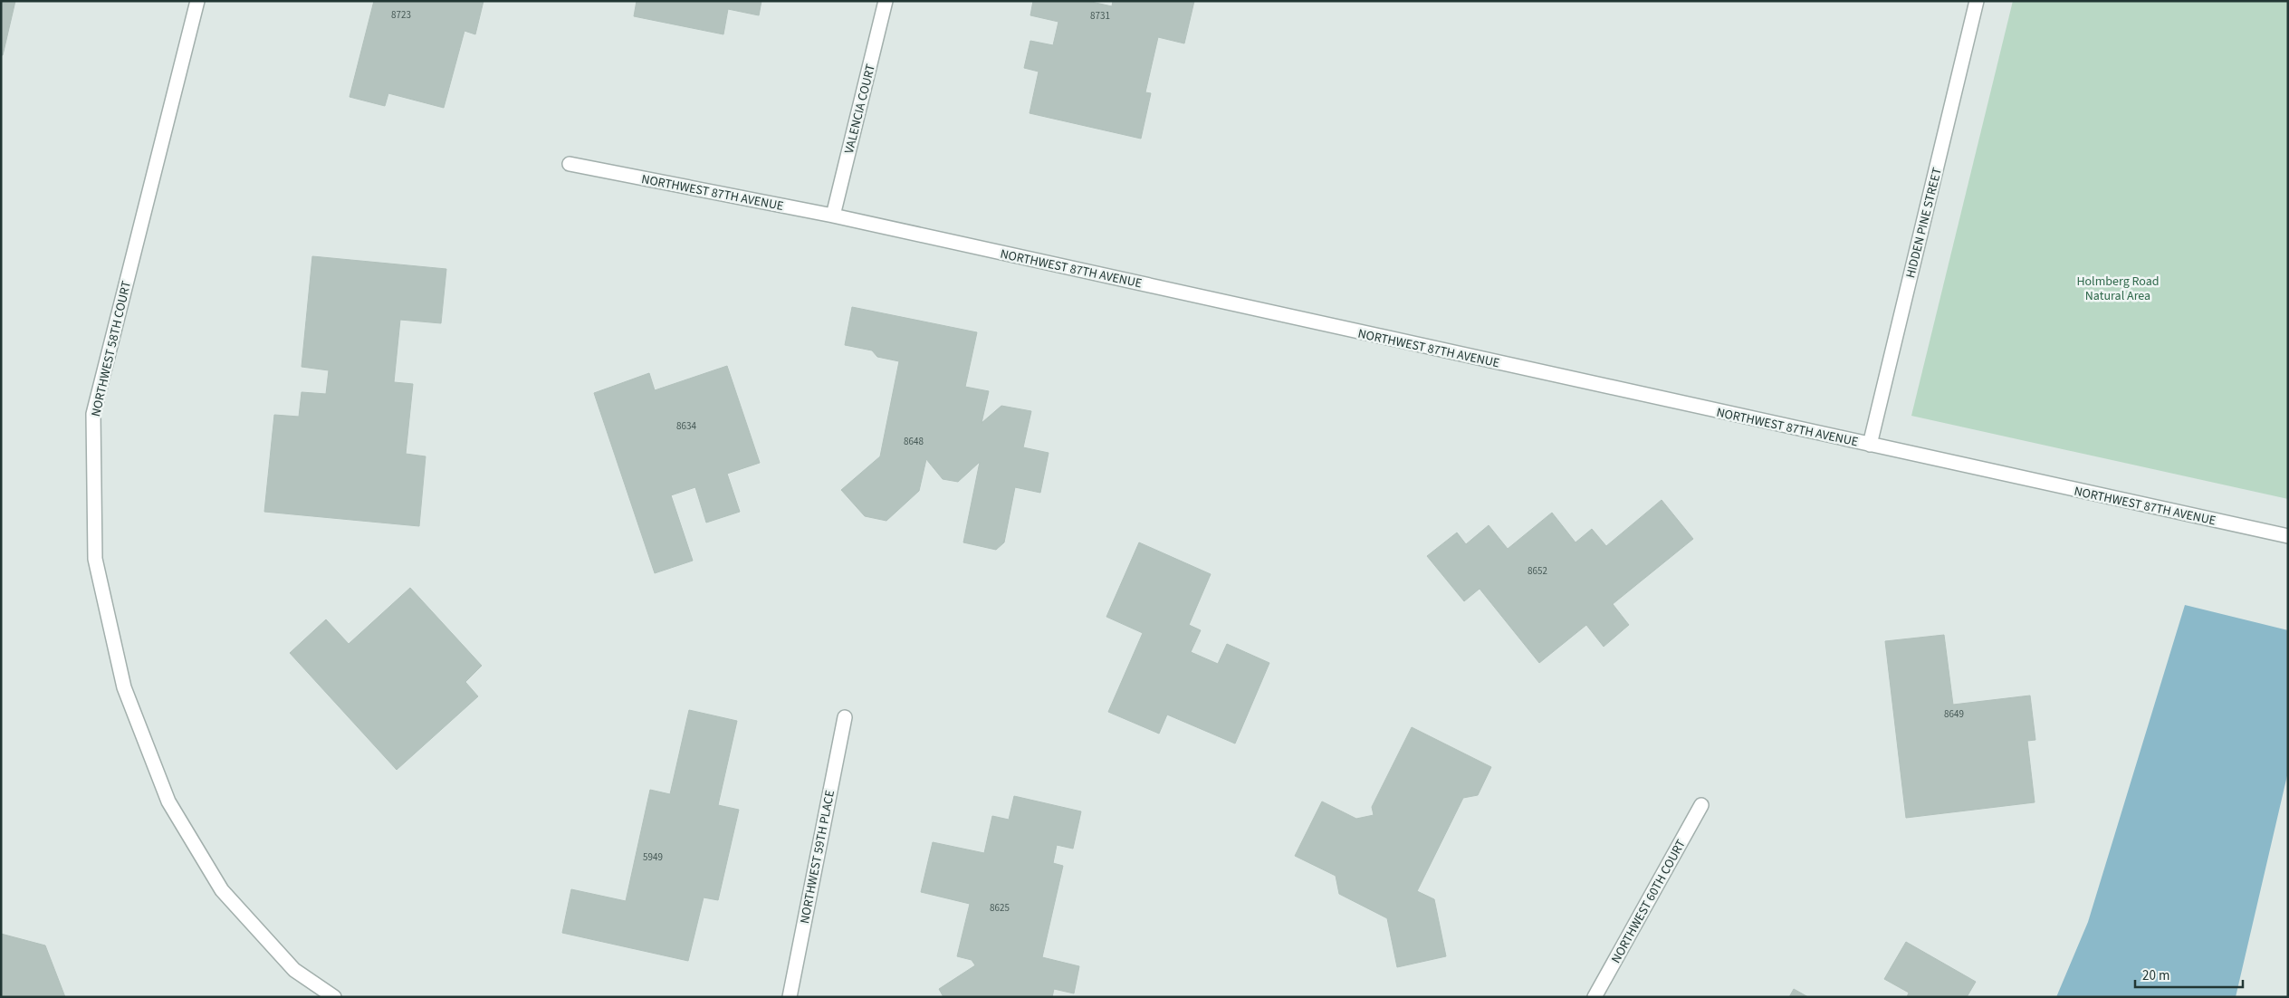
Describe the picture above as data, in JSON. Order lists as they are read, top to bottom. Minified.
{"streets":{"street":["VALENCIA COURT","NORTHWEST 87TH AVENUE","HIDDEN PINE STREET","NORTHWEST 58TH COURT","NORTHWEST 59TH PLACE","NORTHWEST 60TH COURT"]},"crossings":[["VALENCIA COURT","NORTHWEST 87TH AVENUE"],["NORTHWEST 87TH AVENUE","HIDDEN PINE STREET"]],"parks":["Holmberg Road Natural Area"],"house_numbers":["8723","8731","8634","8648","8652","8649","5949","8625"],"scale_bar":"20 m"}
